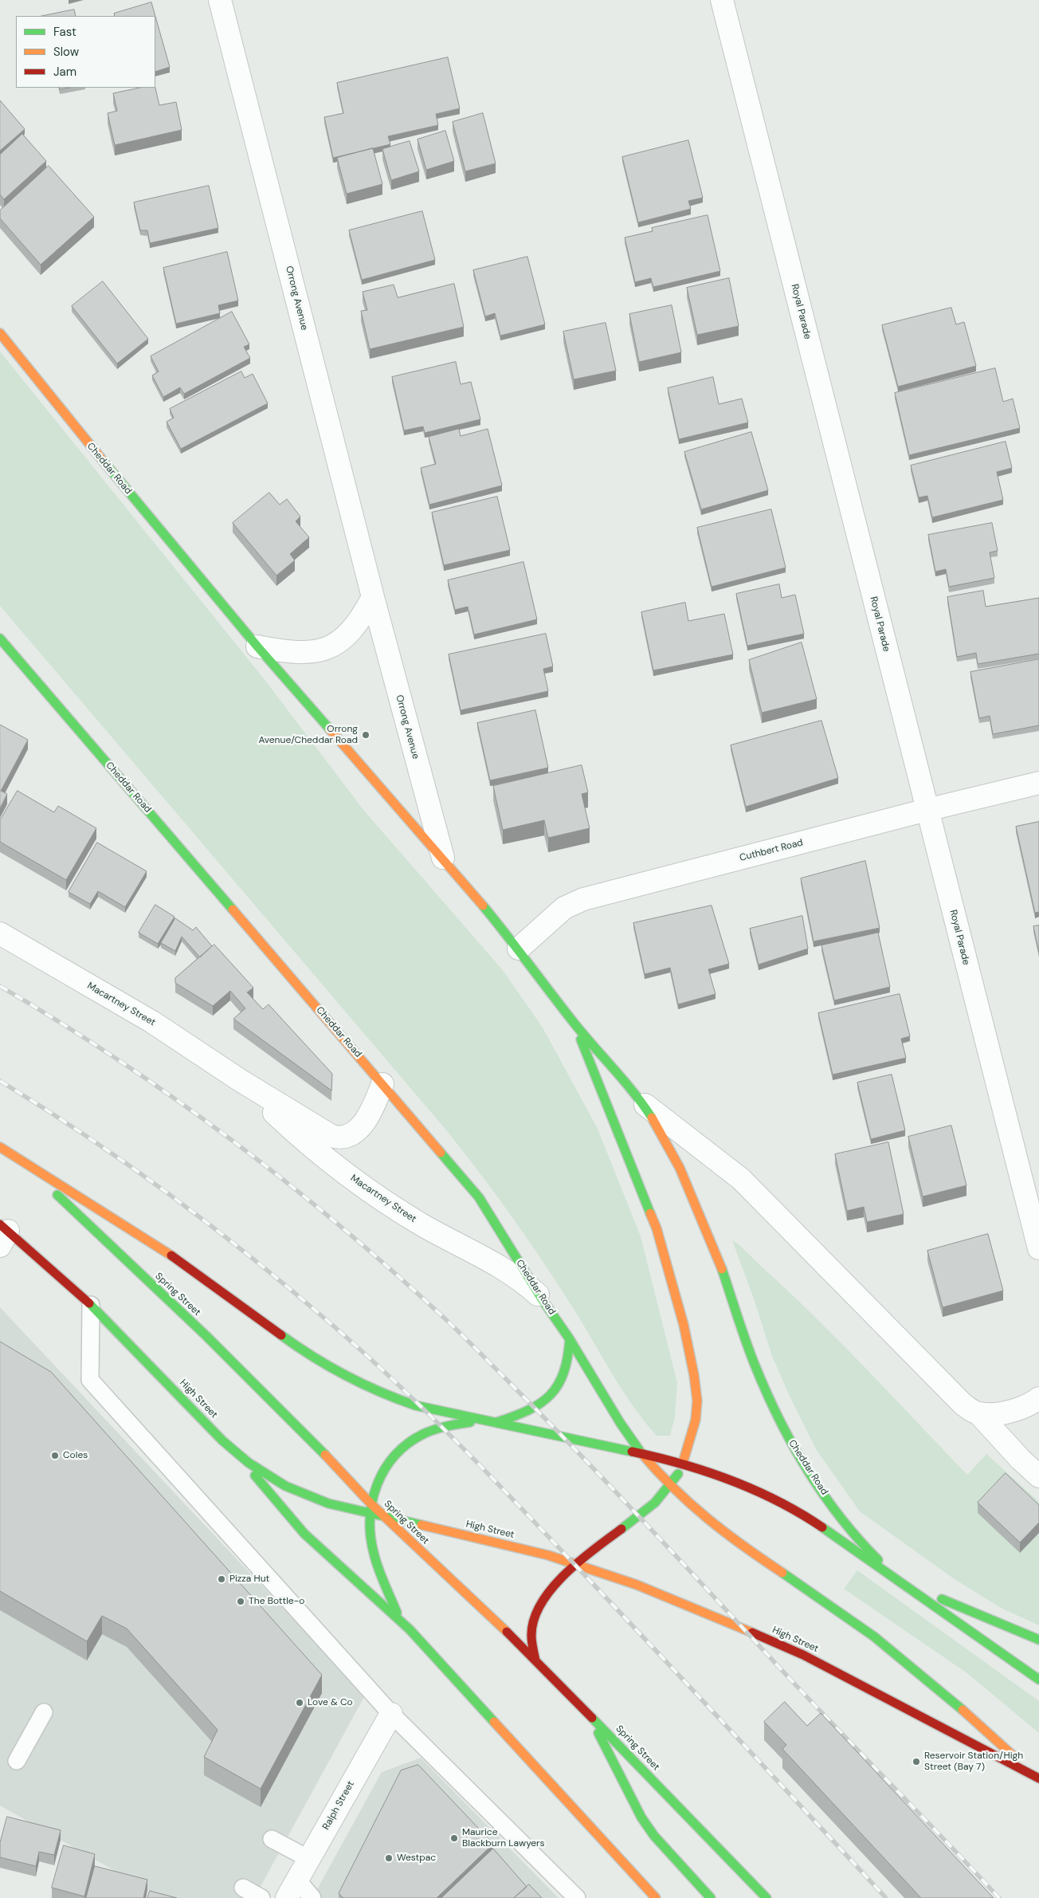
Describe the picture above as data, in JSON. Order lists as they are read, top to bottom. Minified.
{"streets":{"main road":["Cheddar Road","Spring Street","High Street"],"street":["Orrong Avenue","Royal Parade","Cuthbert Road","Macartney Street","Ralph Street"]},"crossings":[["Orrong Avenue","Cheddar Road"],["Royal Parade","Cuthbert Road"],["Cheddar Road","Cuthbert Road"],["Cheddar Road","Macartney Street"],["Cheddar Road","Spring Street"],["Cheddar Road","High Street"],["Spring Street","High Street"]],"places":["Orrong Avenue/Cheddar Road","Coles","Pizza Hut","The Bottle-o","Love & Co","Reservoir Station/High Street (Bay 7)","Maurice Blackburn Lawyers","Westpac"],"legend":["Fast","Slow","Jam"]}
